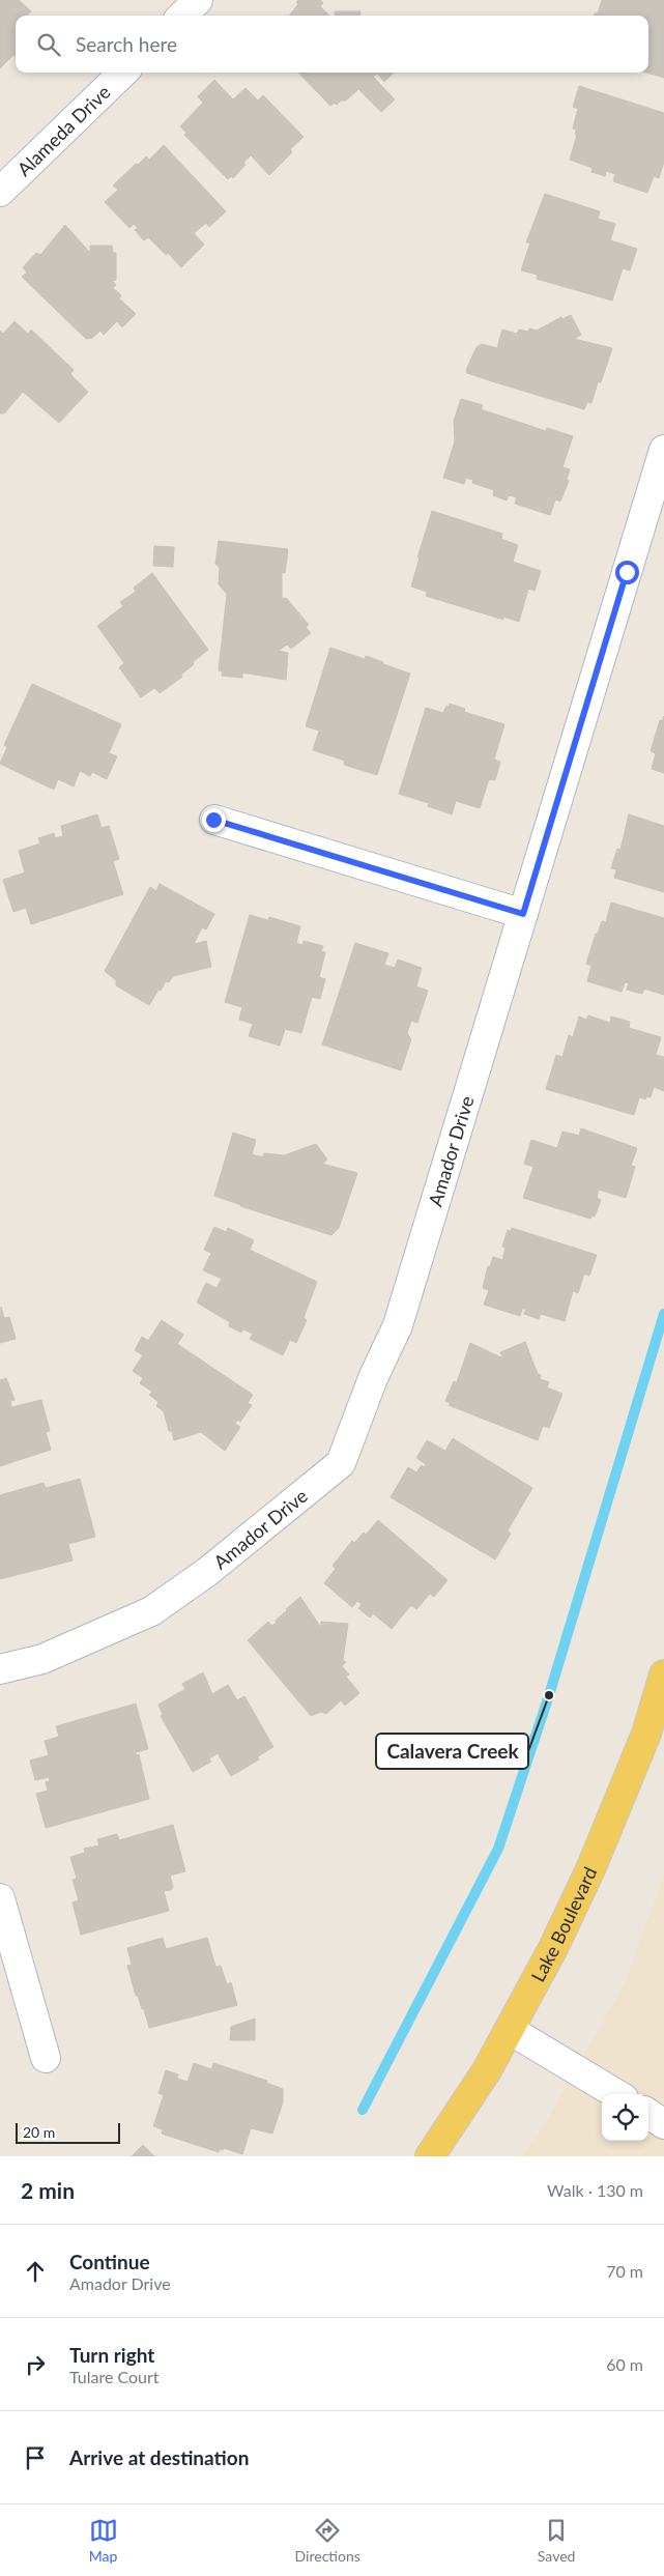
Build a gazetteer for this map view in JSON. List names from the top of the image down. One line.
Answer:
{"streets":{"main road":["Lake Boulevard"],"street":["Alameda Drive","Amador Drive"]},"places":["Calavera Creek"],"scale_bar":"20 m","page":{"search":"Search here","scale":"20 m","heading":["2 min","Walk · 130 m"],"list":[["Continue","Amador Drive","70 m"],["Turn right","Tulare Court","60 m"],"Arrive at destination"],"nav":["Map","Directions","Saved"]}}
